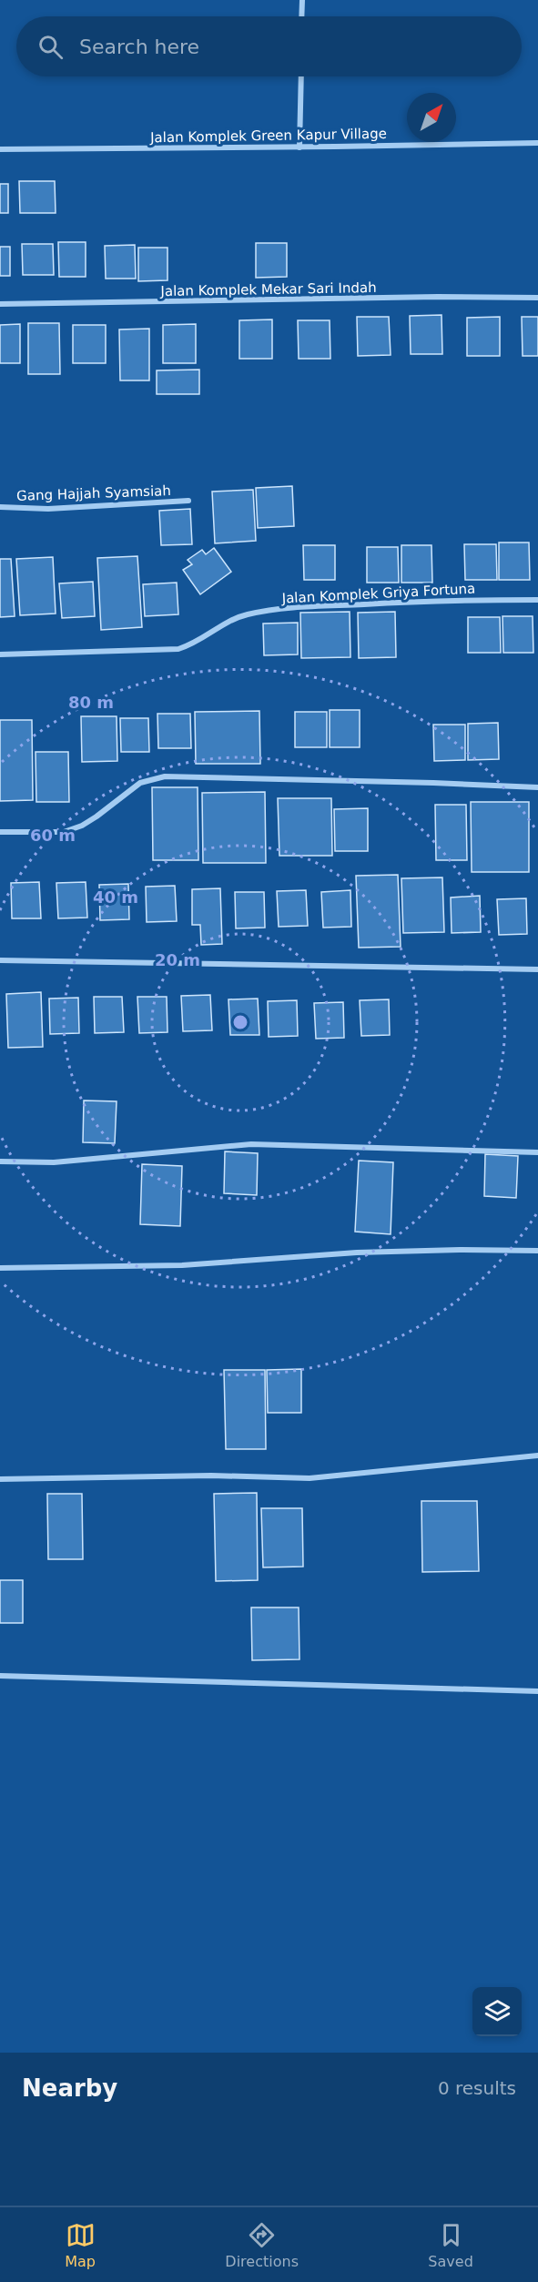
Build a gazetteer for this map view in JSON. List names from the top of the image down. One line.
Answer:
{"streets":{"street":["Jalan Komplek Green Kapur Village","Jalan Komplek Mekar Sari Indah","Gang Hajjah Syamsiah","Jalan Komplek Griya Fortuna"]},"north":"top right","page":{"search":"Search here","heading":["Nearby","0 results"],"nav":["Map","Directions","Saved"]},"rings":["80 m","60 m","40 m","20 m"]}
